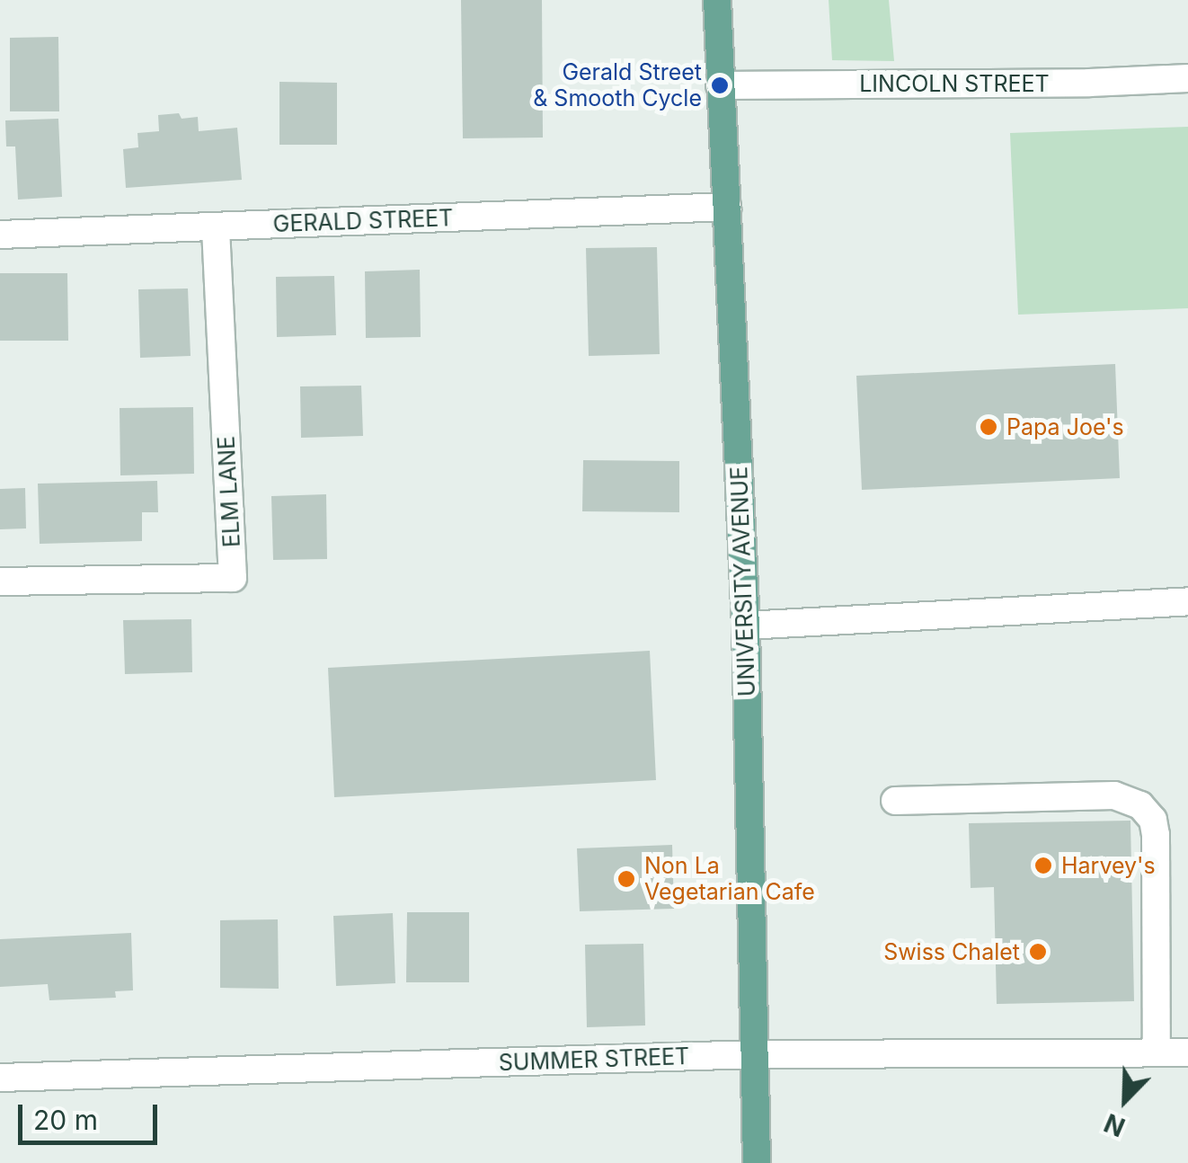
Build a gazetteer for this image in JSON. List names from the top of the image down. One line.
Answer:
{"streets":{"main road":["UNIVERSITY AVENUE"],"street":["LINCOLN STREET","GERALD STREET","ELM LANE","SUMMER STREET"]},"crossings":[["LINCOLN STREET","UNIVERSITY AVENUE"],["GERALD STREET","ELM LANE"],["GERALD STREET","UNIVERSITY AVENUE"],["UNIVERSITY AVENUE","SUMMER STREET"]],"places":["Gerald Street & Smooth Cycle","Papa Joe's","Harvey's","Non La Vegetarian Cafe","Swiss Chalet"],"scale_bar":"20 m","north":"bottom left"}
